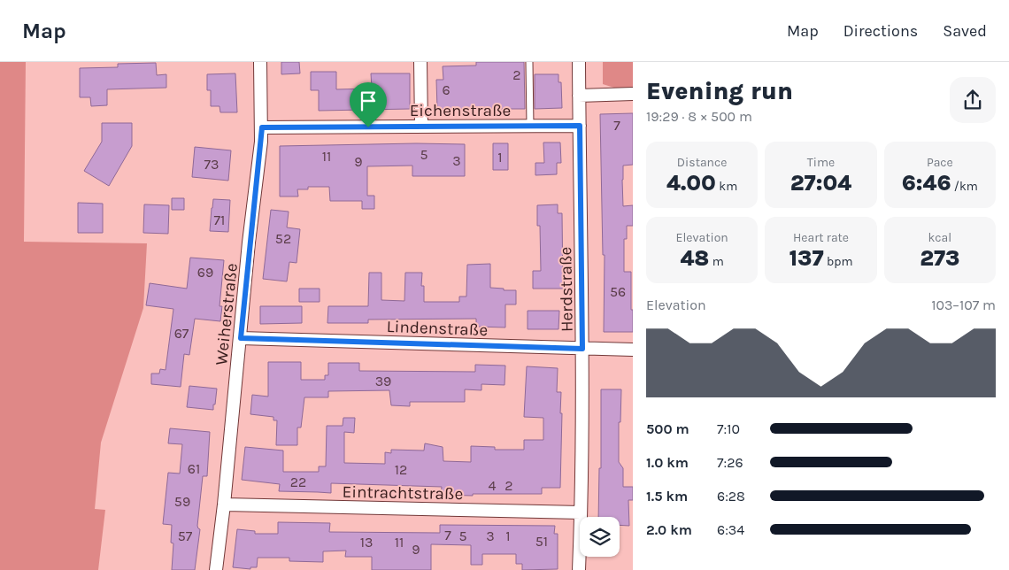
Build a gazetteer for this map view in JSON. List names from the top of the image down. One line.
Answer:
{"streets":{"street":["Eichenstraße","Herdstraße","Weiherstraße","Lindenstraße","Eintrachtstraße"]},"crossings":[["Eichenstraße","Herdstraße"],["Eichenstraße","Weiherstraße"],["Herdstraße","Lindenstraße"],["Herdstraße","Eintrachtstraße"],["Weiherstraße","Lindenstraße"],["Weiherstraße","Eintrachtstraße"]],"house_numbers":["2","6","7","5","11","1","3","9","73","71","52","69","56","67","39","61","12","22","4","2","59","7","57","5","3","1","51","13","11","9"],"page":{"header":"Map","nav":["Map","Directions","Saved"],"heading":["Evening run","19:29 · 8 × 500 m"],"stats":[["Distance","4.00 km"],["Time","27:04"],["Pace","6:46 /km"],["Elevation","48 m"],["Heart rate","137 bpm"],["kcal","273"]],"chart":["Elevation","103–107 m"],"list":[{"name":"500 m","note":"7:10"},{"name":"1.0 km","note":"7:26"},{"name":"1.5 km","note":"6:28"},{"name":"2.0 km","note":"6:34"}]}}
